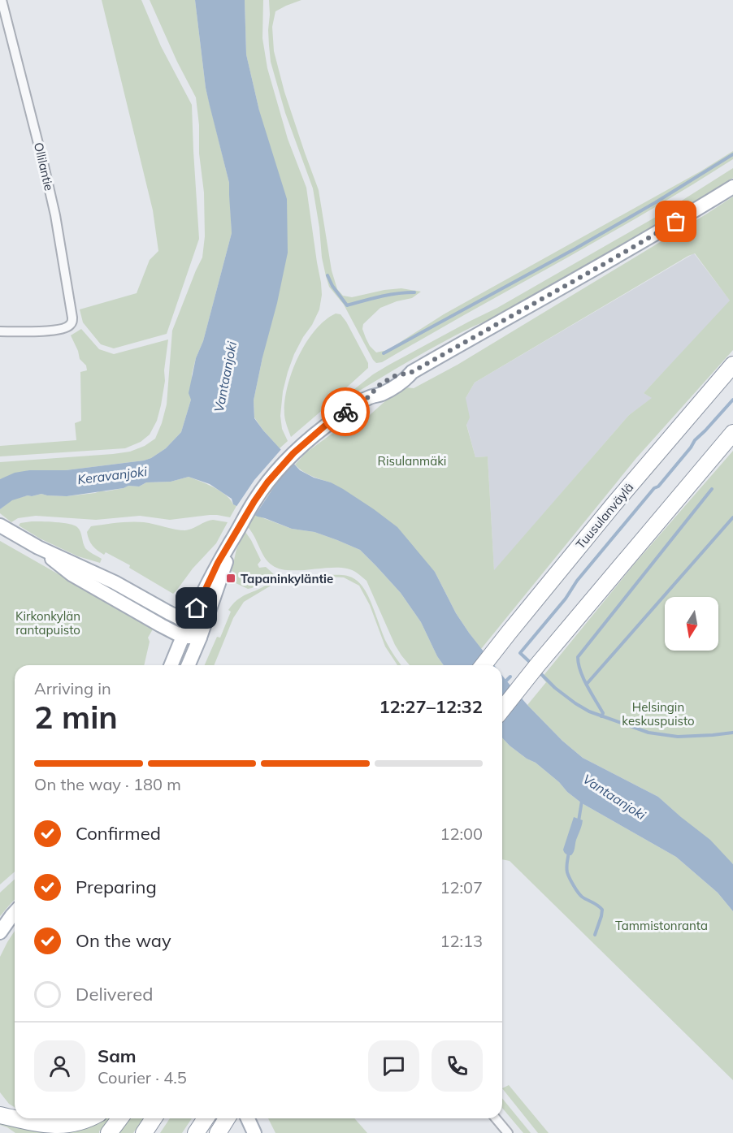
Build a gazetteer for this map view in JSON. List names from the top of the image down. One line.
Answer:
{"streets":{"highway":["Tuusulanväylä"],"street":["Ollilantie"]},"water":["Vantaanjoki","Keravanjoki"],"parks":["Risulanmäki","Kirkonkylän rantapuisto","Helsingin keskuspuisto","Tammistonranta"],"places":{"transit":["Tapaninkyläntie"]},"north":"bottom","page":{"heading":["2 min","Arriving in","12:27–12:32"],"panel":["Sam","Courier · 4.5"],"bar":"On the way · 180 m","list":[["Confirmed","12:00"],["Preparing","12:07"],["On the way","12:13"],"Delivered"]}}
